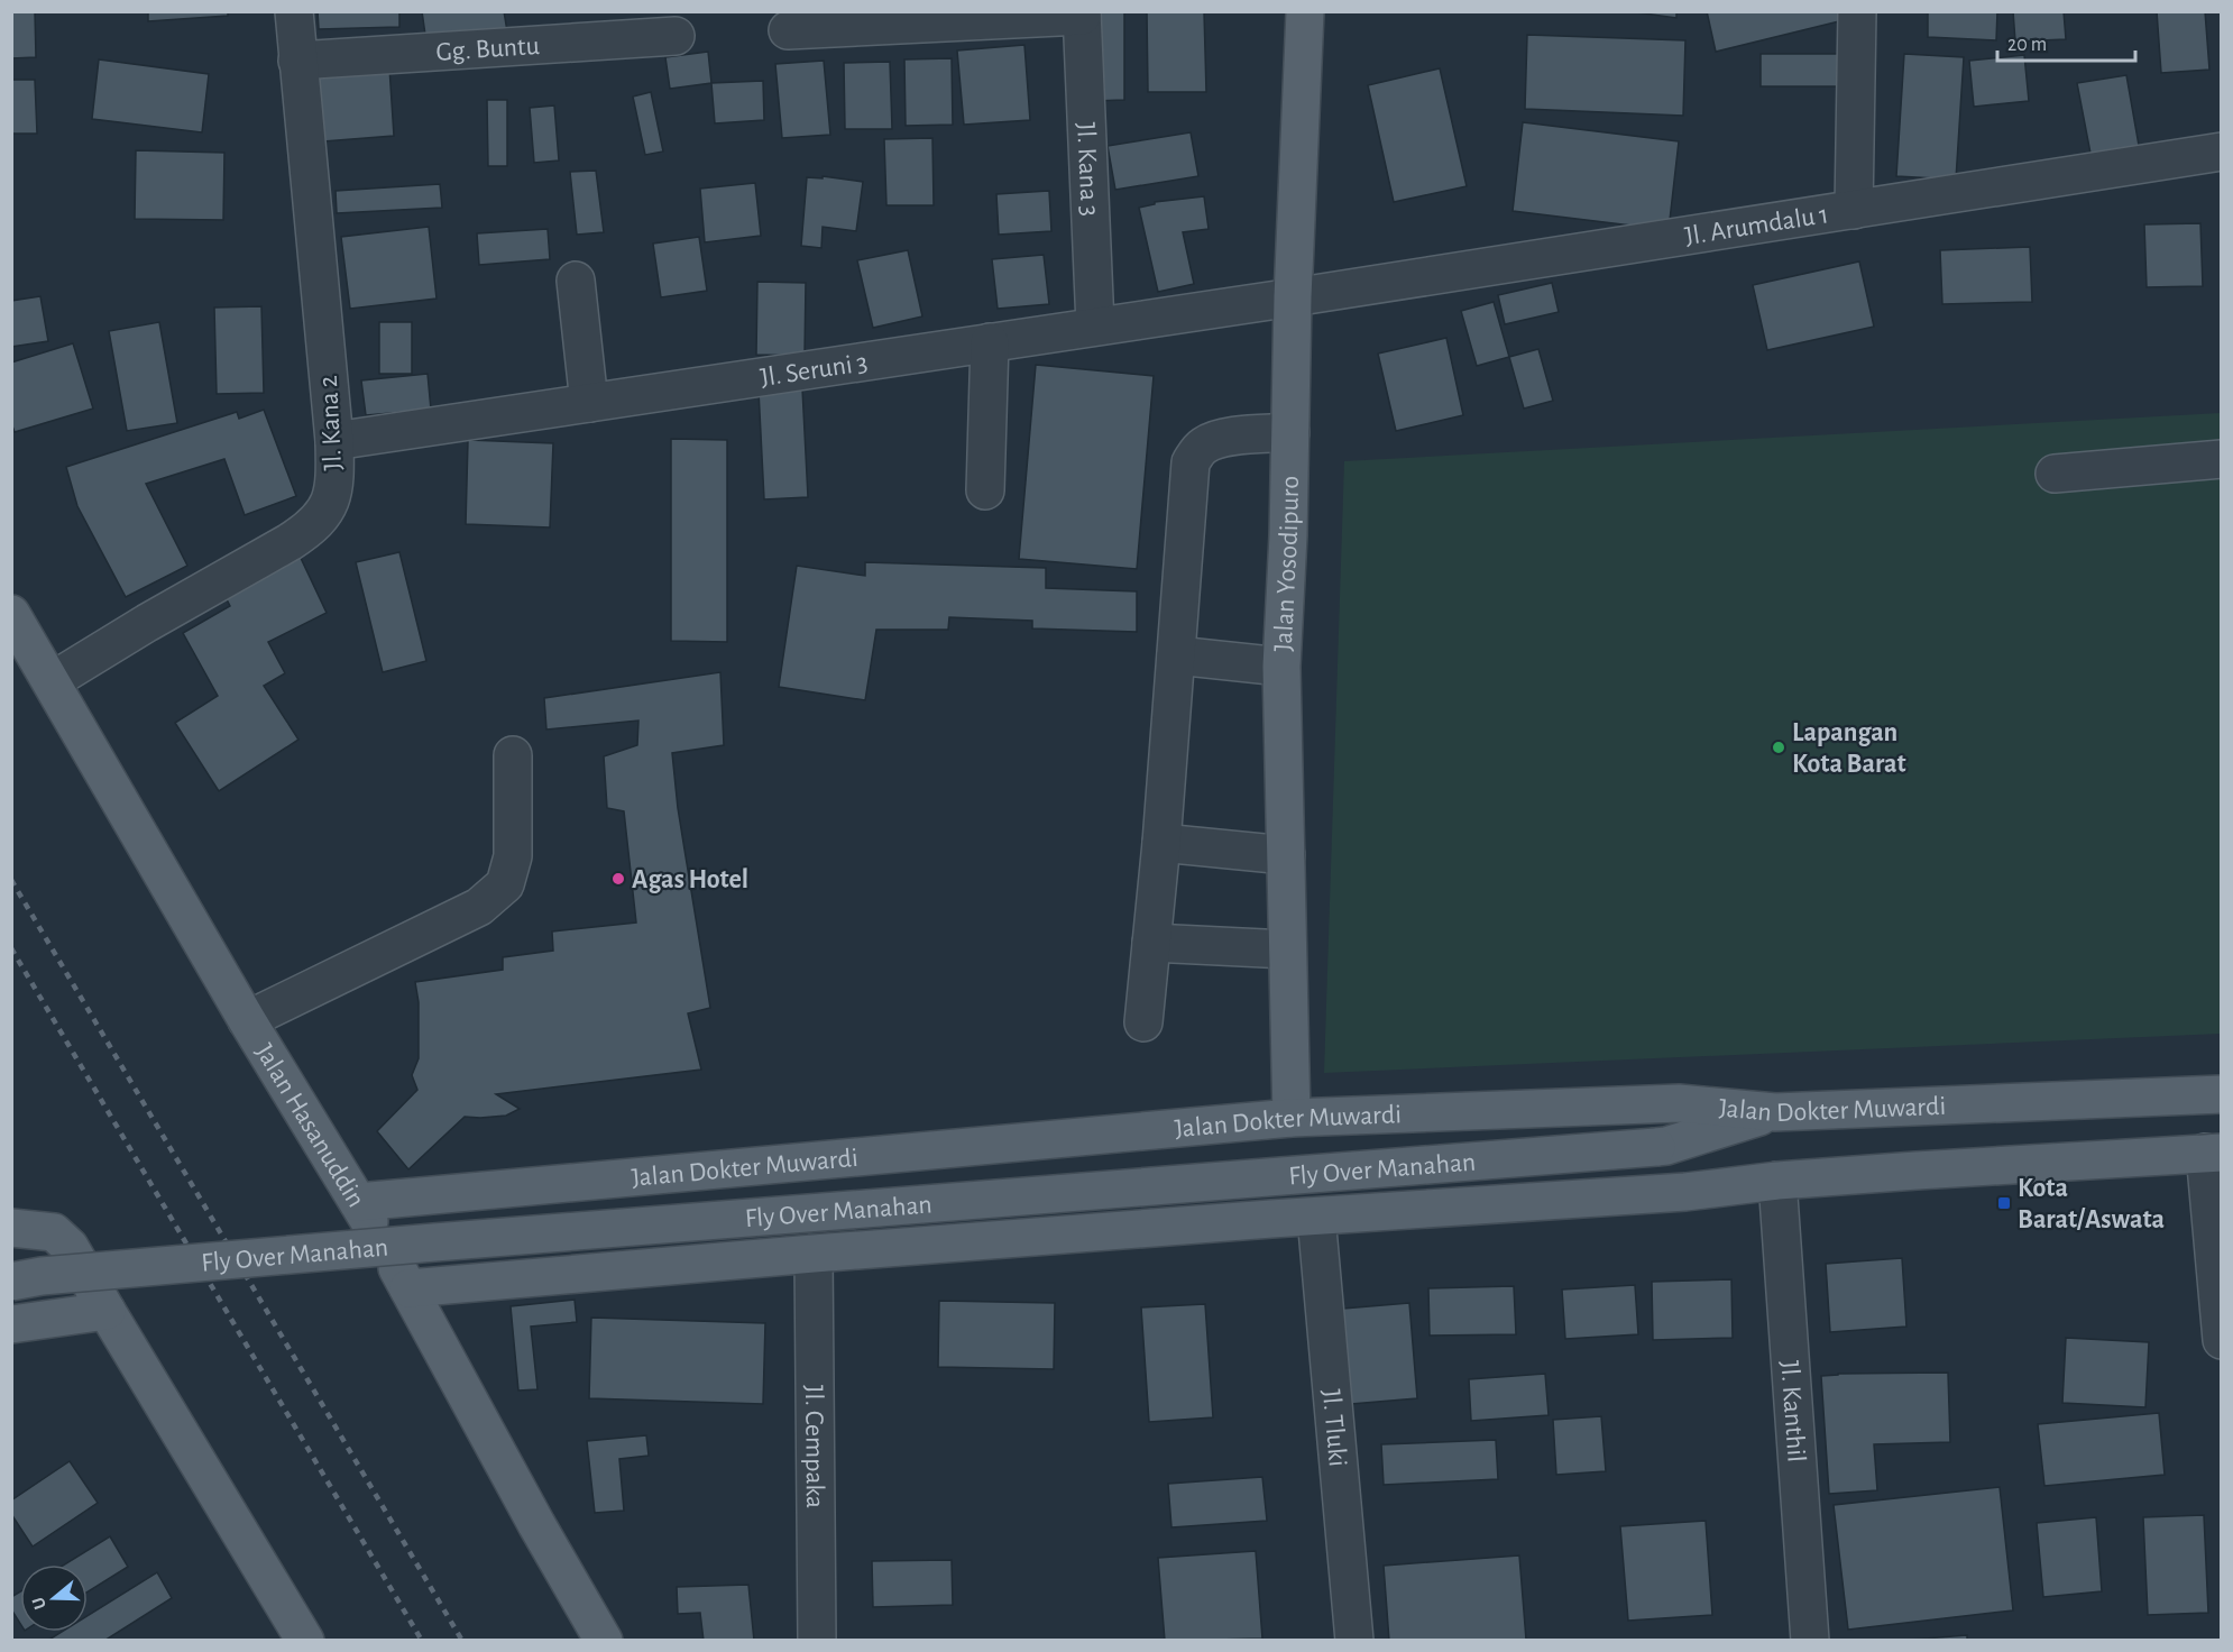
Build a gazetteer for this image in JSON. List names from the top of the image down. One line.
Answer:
{"streets":{"main road":["Jalan Yosodipuro","Jalan Dokter Muwardi","Jalan Hasanuddin","Fly Over Manahan"],"street":["Gg. Buntu","Jl. Kana 3","Jl. Arumdalu 1","Jl. Seruni 3","Jl. Kana 2","Jl. Kanthil","Jl. Tluki","Jl. Cempaka"]},"crossings":[["Gg. Buntu","Jl. Kana 2"],["Jl. Kana 3","Jl. Seruni 3"],["Jl. Arumdalu 1","Jl. Seruni 3"],["Jl. Arumdalu 1","Jalan Yosodipuro"],["Jl. Seruni 3","Jl. Kana 2"],["Jl. Seruni 3","Jalan Yosodipuro"],["Jl. Kana 2","Jalan Hasanuddin"],["Jalan Yosodipuro","Jalan Dokter Muwardi"],["Jalan Dokter Muwardi","Jalan Hasanuddin"]],"places":{"other":["Lapangan Kota Barat","Agas Hotel"],"transit":["Kota Barat/Aswata"]},"scale_bar":"20 m","north":"left"}
